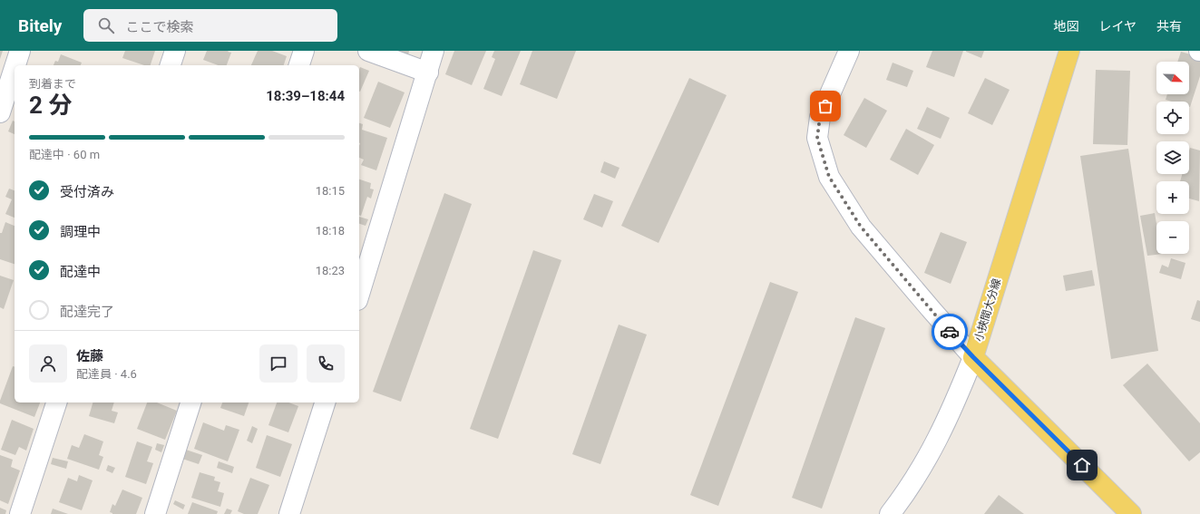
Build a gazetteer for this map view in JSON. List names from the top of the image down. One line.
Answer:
{"streets":{"main road":["小挾間大分線"]},"north":"right","page":{"header":"Bitely","search":"ここで検索","nav":["地図","レイヤ","共有"],"map_buttons":["+","−"],"heading":["2 分","到着まで","18:39–18:44"],"panel":["佐藤","配達員 · 4.6"],"bar":"配達中 · 60 m","list":[["受付済み","18:15"],["調理中","18:18"],["配達中","18:23"],"配達完了"]}}
